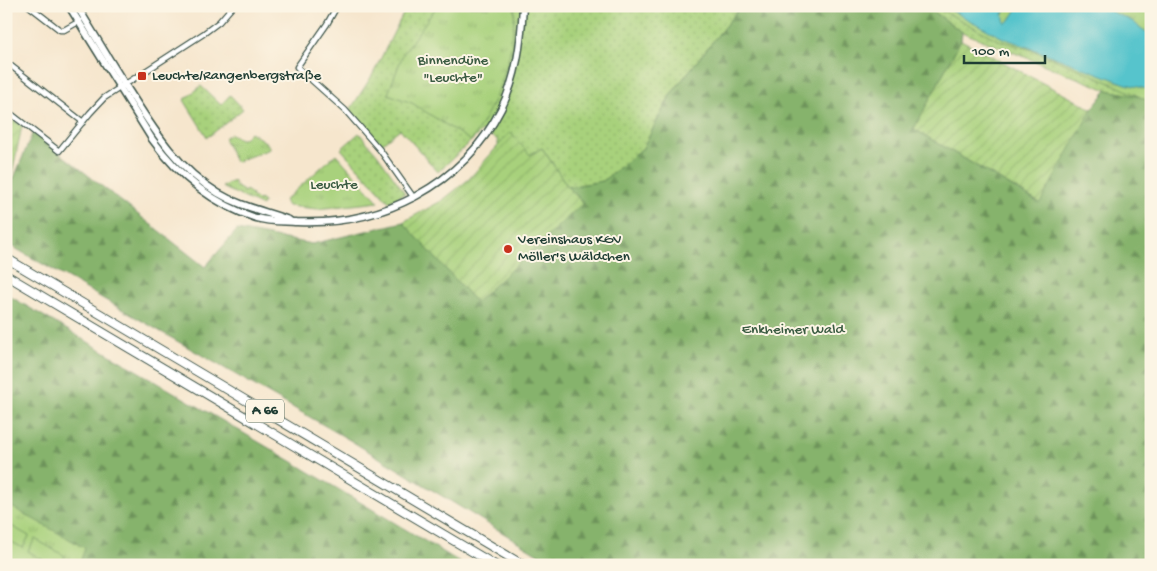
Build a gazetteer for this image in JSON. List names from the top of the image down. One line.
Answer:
{"streets":{"highway":["A 66"]},"parks":["Binnendüne \"Leuchte\"","Leuchte","Enkheimer Wald"],"places":{"transit":["Leuchte/Rangenbergstraße"],"other":["Vereinshaus KGV Möller's Wäldchen"]},"scale_bar":"100 m"}
